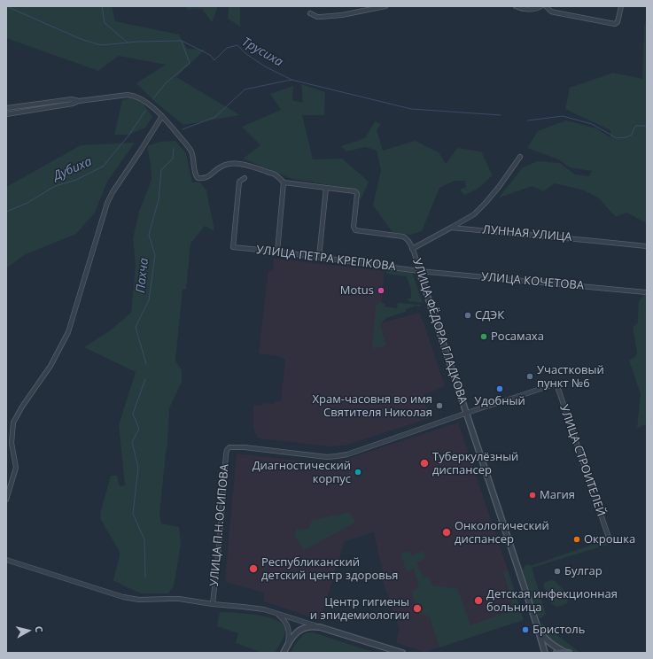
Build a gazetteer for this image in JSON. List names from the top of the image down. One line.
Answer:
{"streets":{"street":["ЛУННАЯ УЛИЦА","УЛИЦА ПЕТРА КРЕПКОВА","УЛИЦА КОЧЕТОВА","УЛИЦА ФЁДОРА ГЛАДКОВА","УЛИЦА СТРОИТЕЛЕЙ","УЛИЦА П.Н.ОСИПОВА"]},"crossings":[["УЛИЦА ПЕТРА КРЕПКОВА","УЛИЦА КОЧЕТОВА"],["УЛИЦА ПЕТРА КРЕПКОВА","УЛИЦА ФЁДОРА ГЛАДКОВА"],["УЛИЦА КОЧЕТОВА","УЛИЦА ФЁДОРА ГЛАДКОВА"],["УЛИЦА ФЁДОРА ГЛАДКОВА","УЛИЦА СТРОИТЕЛЕЙ"],["УЛИЦА ФЁДОРА ГЛАДКОВА","УЛИЦА П.Н.ОСИПОВА"]],"water":["Трусиха","Дубиха","Пахча"],"places":["Motus","СДЭК","Росамаха","Участковый пункт №6","Удобный","Храм-часовня во имя Святителя Николая","Туберкулёзный диспансер","Диагностический корпус","Магия","Онкологический диспансер","Окрошка","Республиканский детский центр здоровья","Булгар","Детская инфекционная больница","Центр гигиены и эпидемиологии","Бристоль"],"north":"right"}
